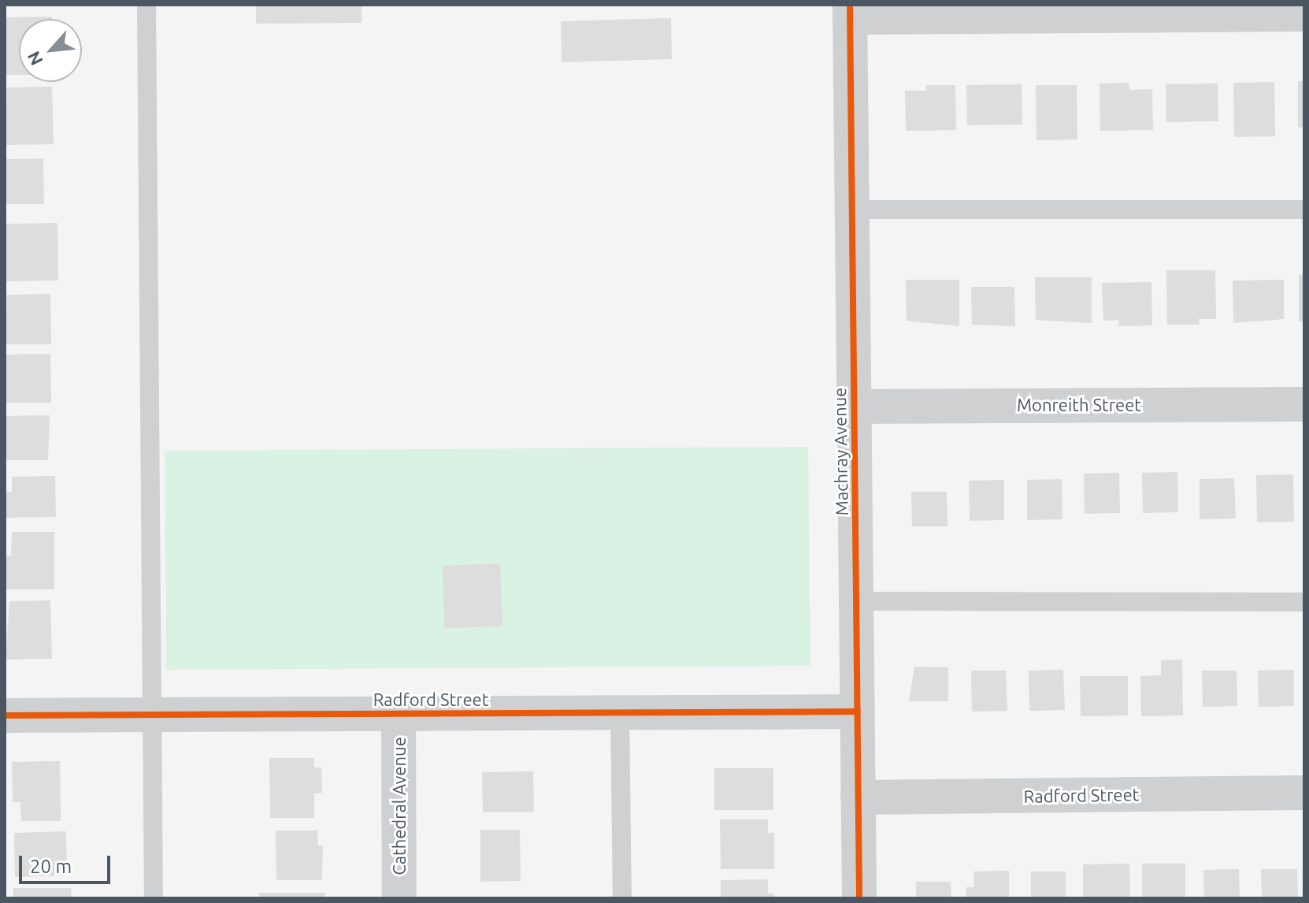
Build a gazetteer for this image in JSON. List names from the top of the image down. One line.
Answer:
{"streets":{"street":["Monreith Street","Machray Avenue","Radford Street","Cathedral Avenue"]},"crossings":[["Monreith Street","Machray Avenue"],["Machray Avenue","Radford Street"],["Radford Street","Cathedral Avenue"]],"scale_bar":"20 m","north":"bottom left"}
